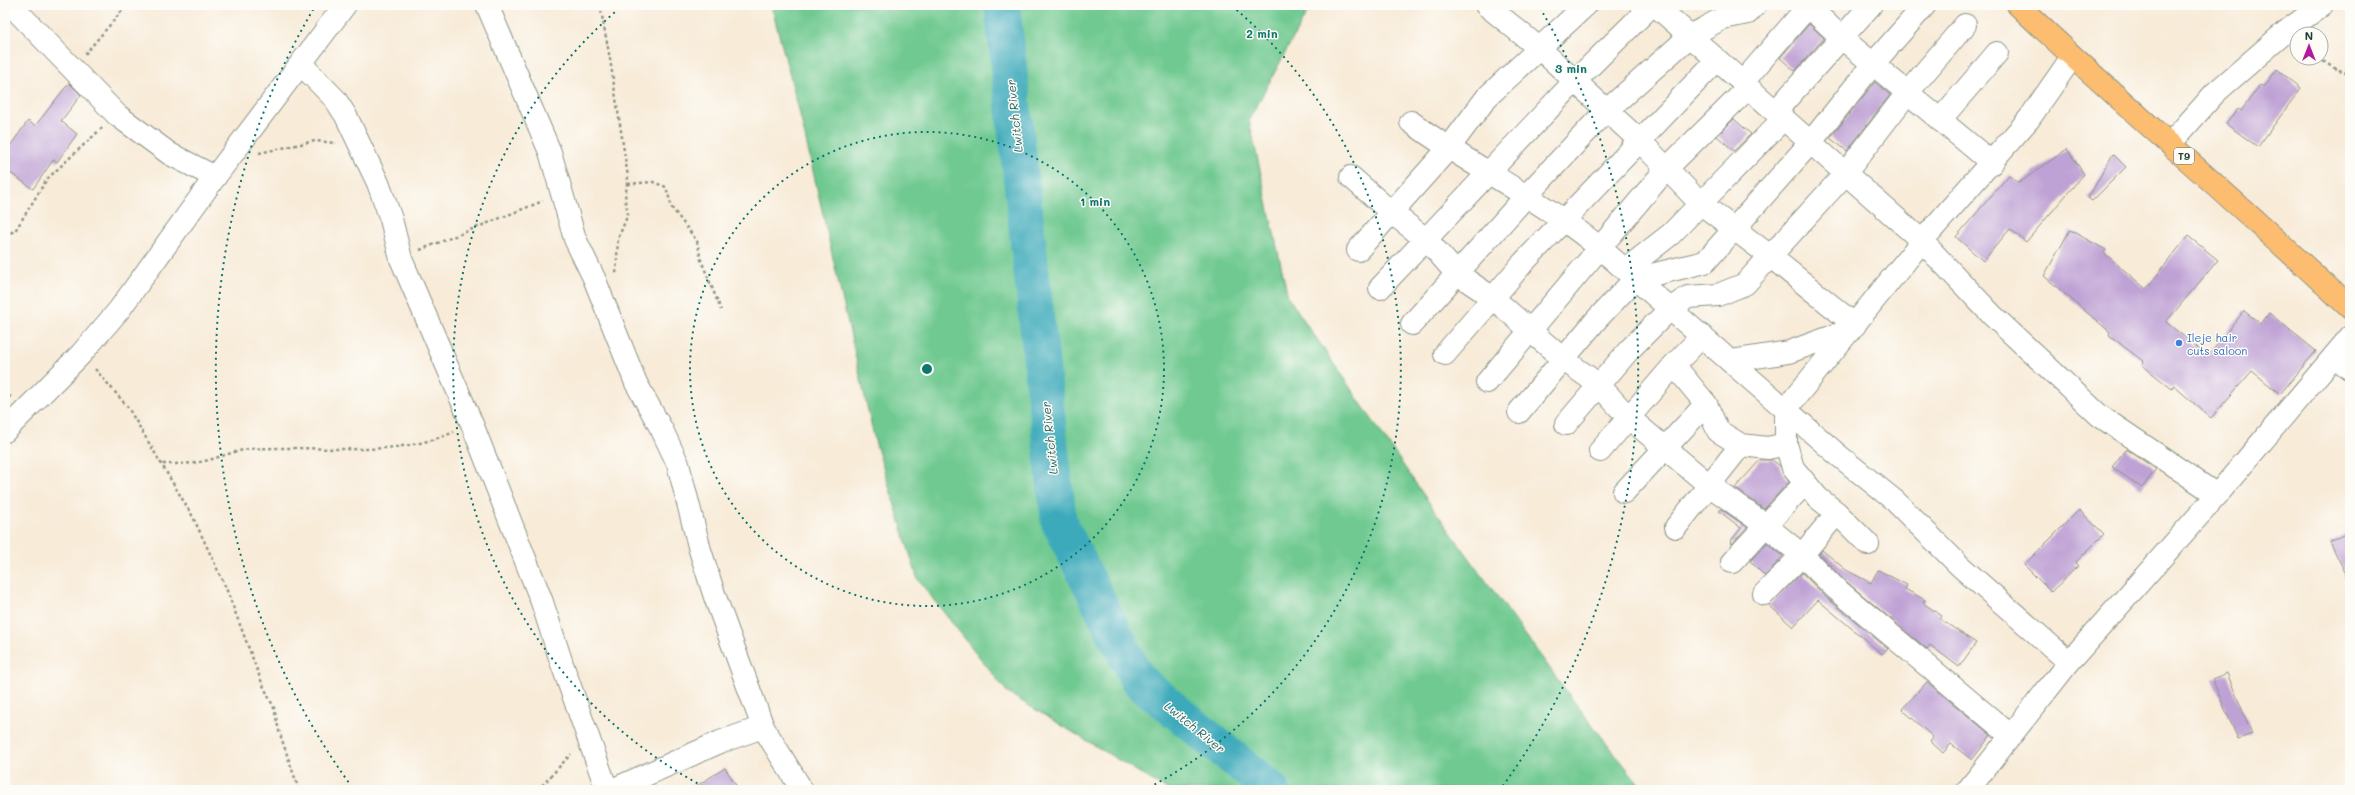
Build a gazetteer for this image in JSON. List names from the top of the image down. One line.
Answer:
{"streets":{"highway":["T9"]},"water":["Lwitch River"],"places":["Ileje hair cuts saloon"],"north":"top","rings":["2 min","3 min","1 min"]}
